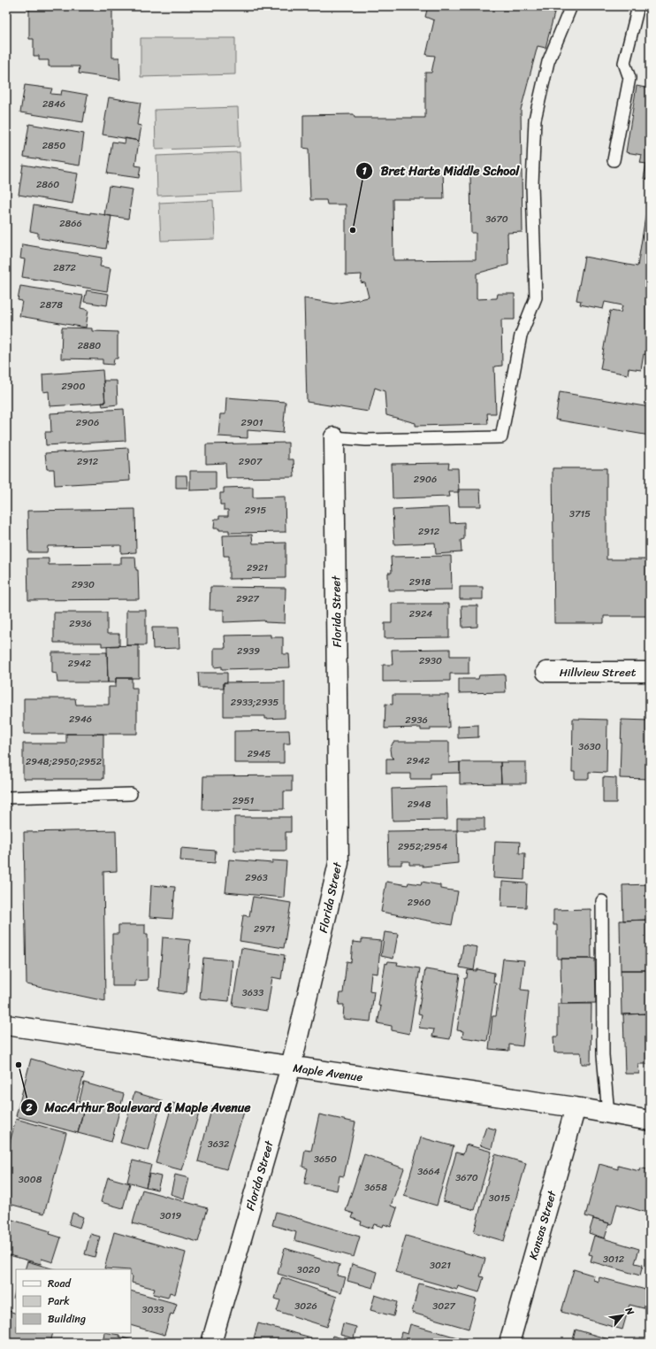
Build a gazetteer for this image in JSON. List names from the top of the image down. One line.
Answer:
{"streets":{"street":["Florida Street","Hillview Street","Maple Avenue","Kansas Street"]},"crossings":[["Florida Street","Maple Avenue"],["Maple Avenue","Kansas Street"]],"places":["Bret Harte Middle School","MacArthur Boulevard & Maple Avenue"],"house_numbers":["2846","2850","2860","3670","2866","2872","2878","2880","2900","2906","2901","2912","2907","2906","2915","3715","2912","2921","2918","2930","2927","2924","2936","2939","2930","2942","2933;2935","2946","2936","3630","2945","2942","2948;2950;2952","2951","2948","2952;2954","2963","2960","2971","3633","3632","3650","3664","3670","3008","3658","3015","3019","3012","3021","3020","3026","3027","3033"],"legend":["Road","Park","Building"],"north":"top right"}
